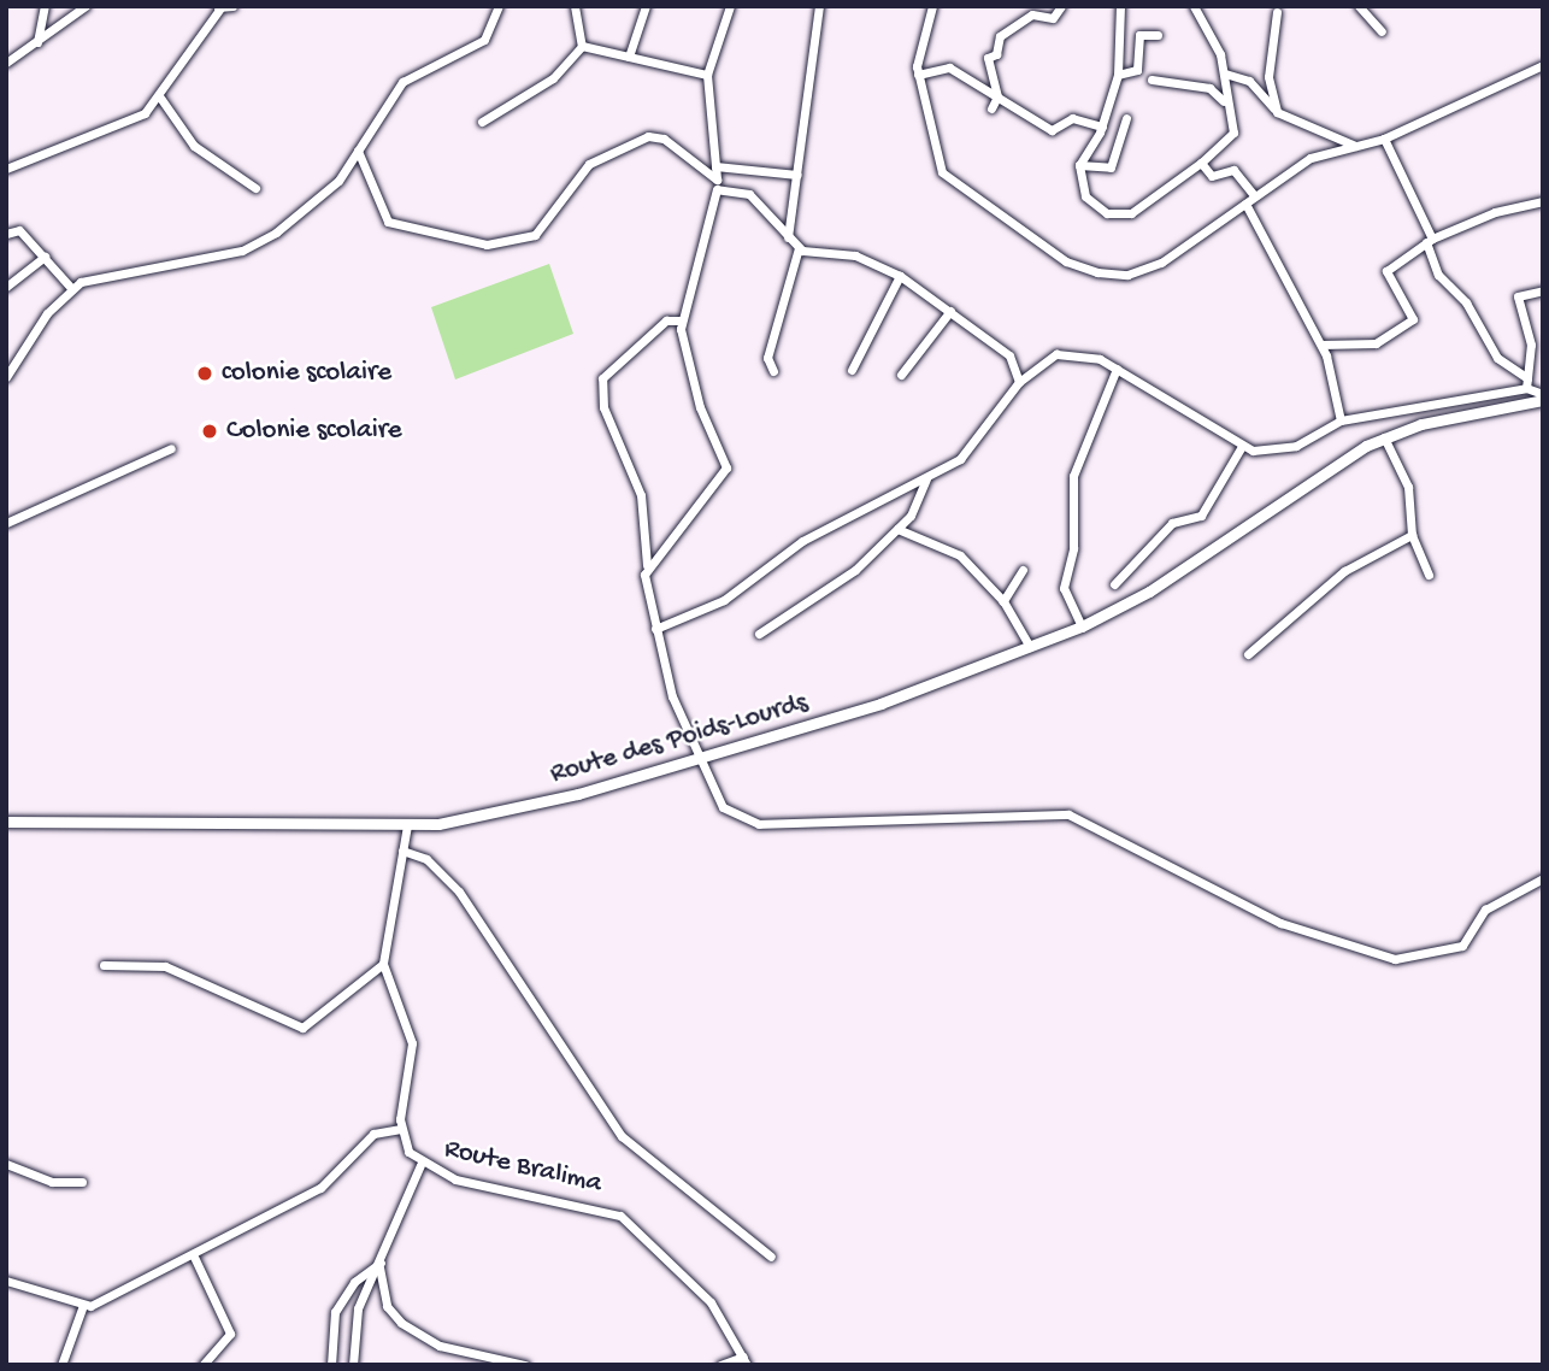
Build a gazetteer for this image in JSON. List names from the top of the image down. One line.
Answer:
{"streets":{"street":["Route des Poids-Lourds","Route Bralima"]},"places":["colonie scolaire","Colonie scolaire"]}
